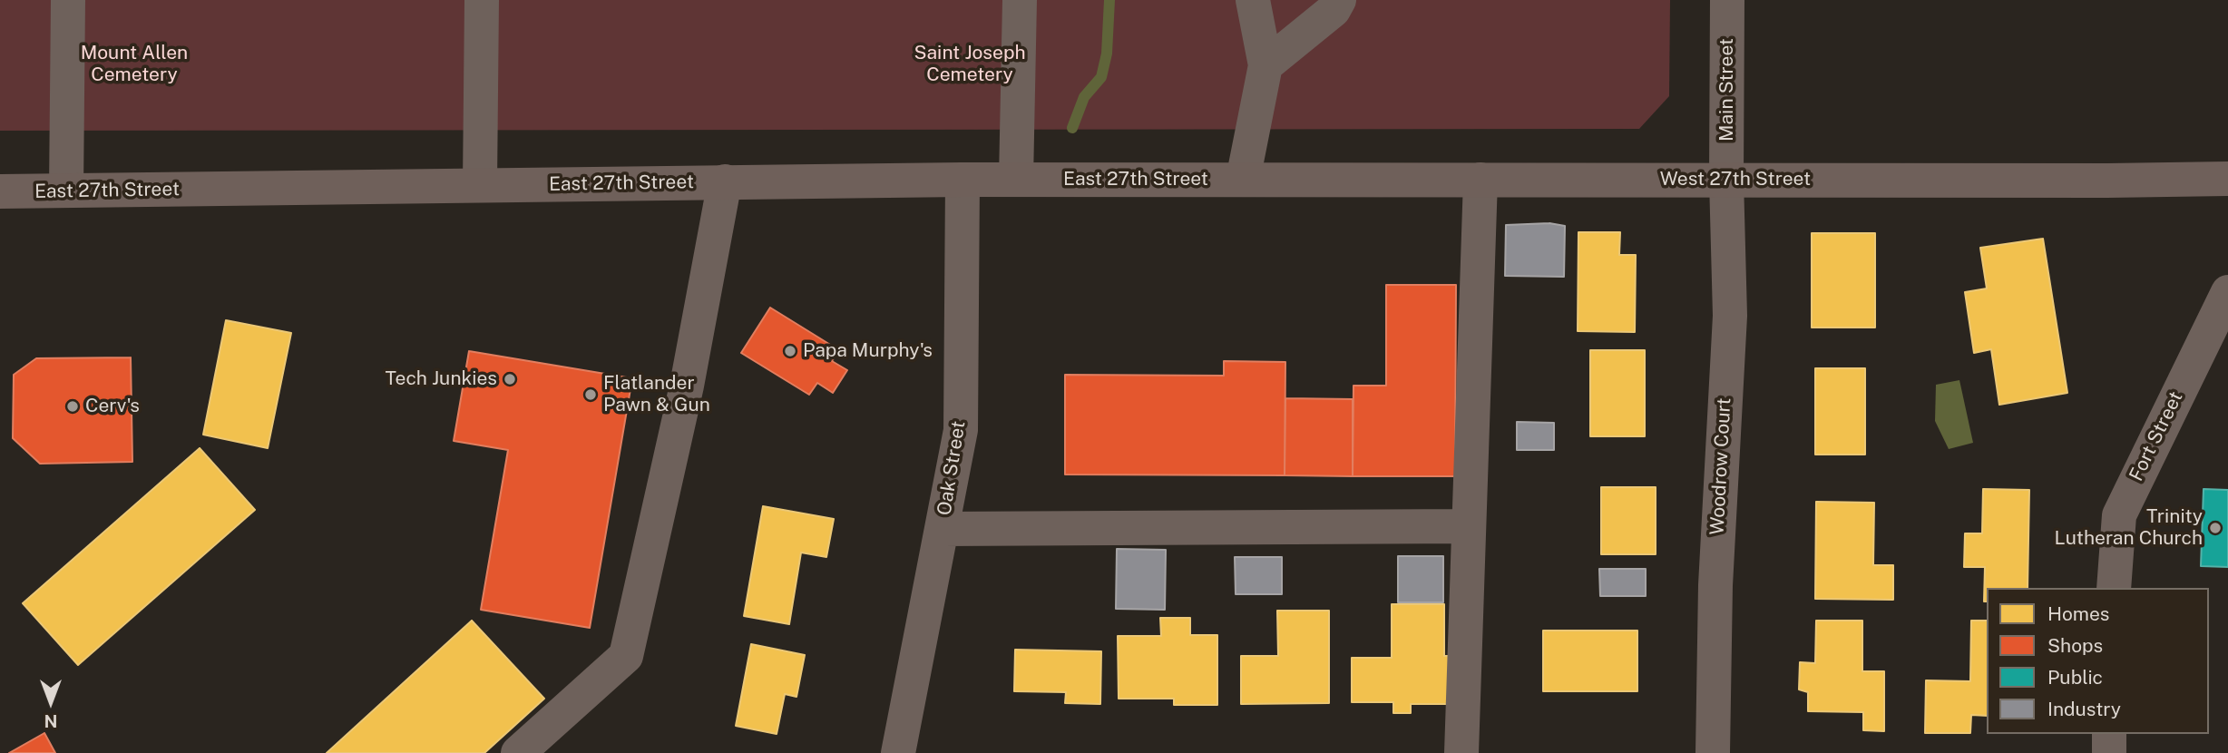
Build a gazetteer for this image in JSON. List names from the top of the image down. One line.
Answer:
{"streets":{"main road":["East 27th Street","West 27th Street"],"street":["Main Street","Fort Street","Woodrow Court","Oak Street"]},"crossings":[["Main Street","West 27th Street"],["Main Street","Woodrow Court"],["East 27th Street","West 27th Street"],["East 27th Street","Oak Street"],["West 27th Street","Woodrow Court"]],"parks":["Mount Allen Cemetery","Saint Joseph Cemetery"],"places":["Papa Murphy's","Tech Junkies","Flatlander Pawn & Gun","Cerv's","Trinity Lutheran Church"],"legend":["Homes","Shops","Public","Industry"],"north":"bottom"}
